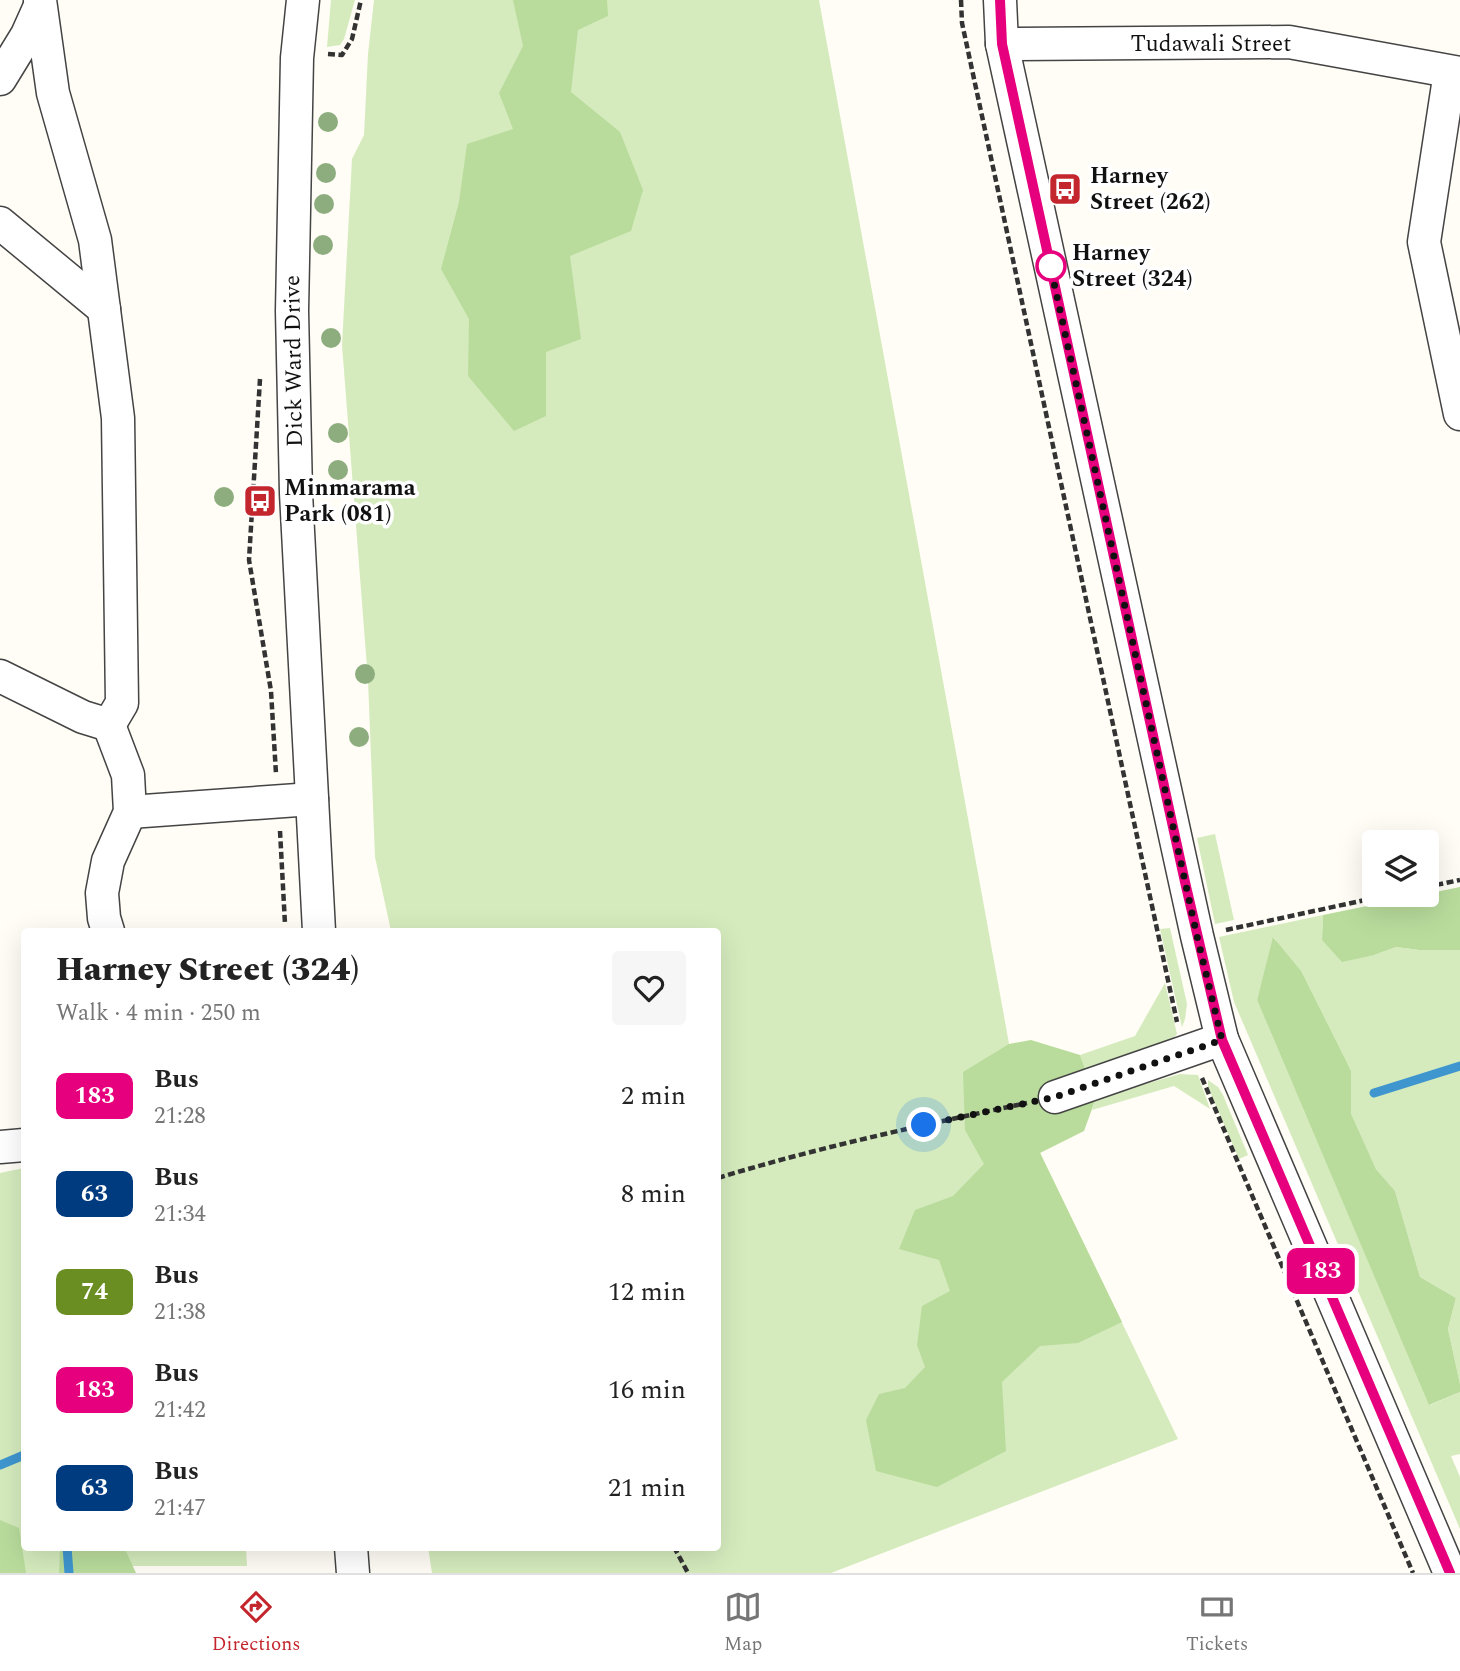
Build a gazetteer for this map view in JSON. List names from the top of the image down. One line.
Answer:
{"streets":{"street":["Tudawali Street","Dick Ward Drive"]},"places":{"bus stop":["Harney Street (262)","Minmarama Park (081)"],"other":["Harney Street (324)"]},"lines":["bus line 183"],"page":{"on_map":"183","heading":["Harney Street (324)","Walk · 4 min · 250 m"],"list":[{"mark":"183","name":"Bus","note":"21:28","value":"2 min"},{"mark":"63","name":"Bus","note":"21:34","value":"8 min"},{"mark":"74","name":"Bus","note":"21:38","value":"12 min"},{"mark":"183","name":"Bus","note":"21:42","value":"16 min"},{"mark":"63","name":"Bus","note":"21:47","value":"21 min"}],"tabs":["Directions","Map","Tickets"]}}
